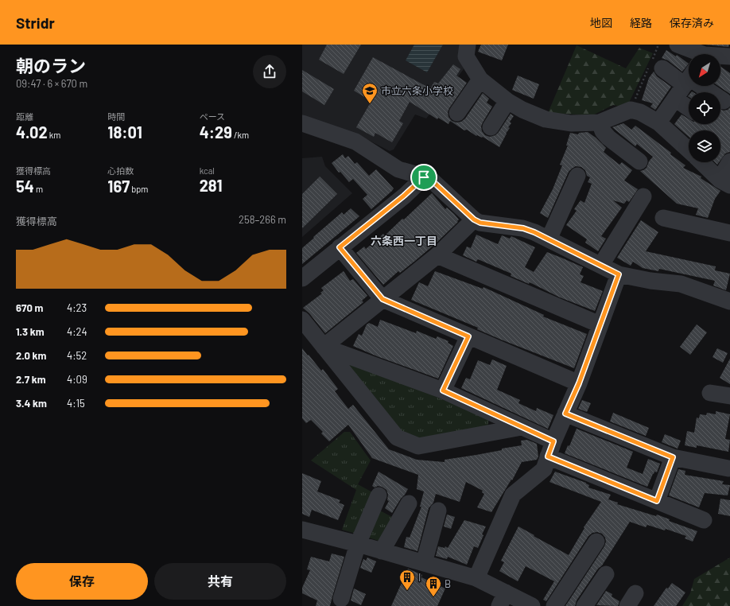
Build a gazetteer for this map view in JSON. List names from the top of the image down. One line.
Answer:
{"districts":["六条西一丁目"],"places":{"school or university":["市立六条小学校"],"building":["I","B"]},"north":"bottom left","page":{"header":"Stridr","nav":["地図","経路","保存済み"],"heading":["朝のラン","09:47 · 6 × 670 m"],"stats":[["距離","4.02 km"],["時間","18:01"],["ペース","4:29 /km"],["獲得標高","54 m"],["心拍数","167 bpm"],["kcal","281"]],"chart":["獲得標高","258–266 m"],"list":[{"name":"670 m","note":"4:23"},{"name":"1.3 km","note":"4:24"},{"name":"2.0 km","note":"4:52"},{"name":"2.7 km","note":"4:09"},{"name":"3.4 km","note":"4:15"}],"buttons":["保存","共有"]}}
